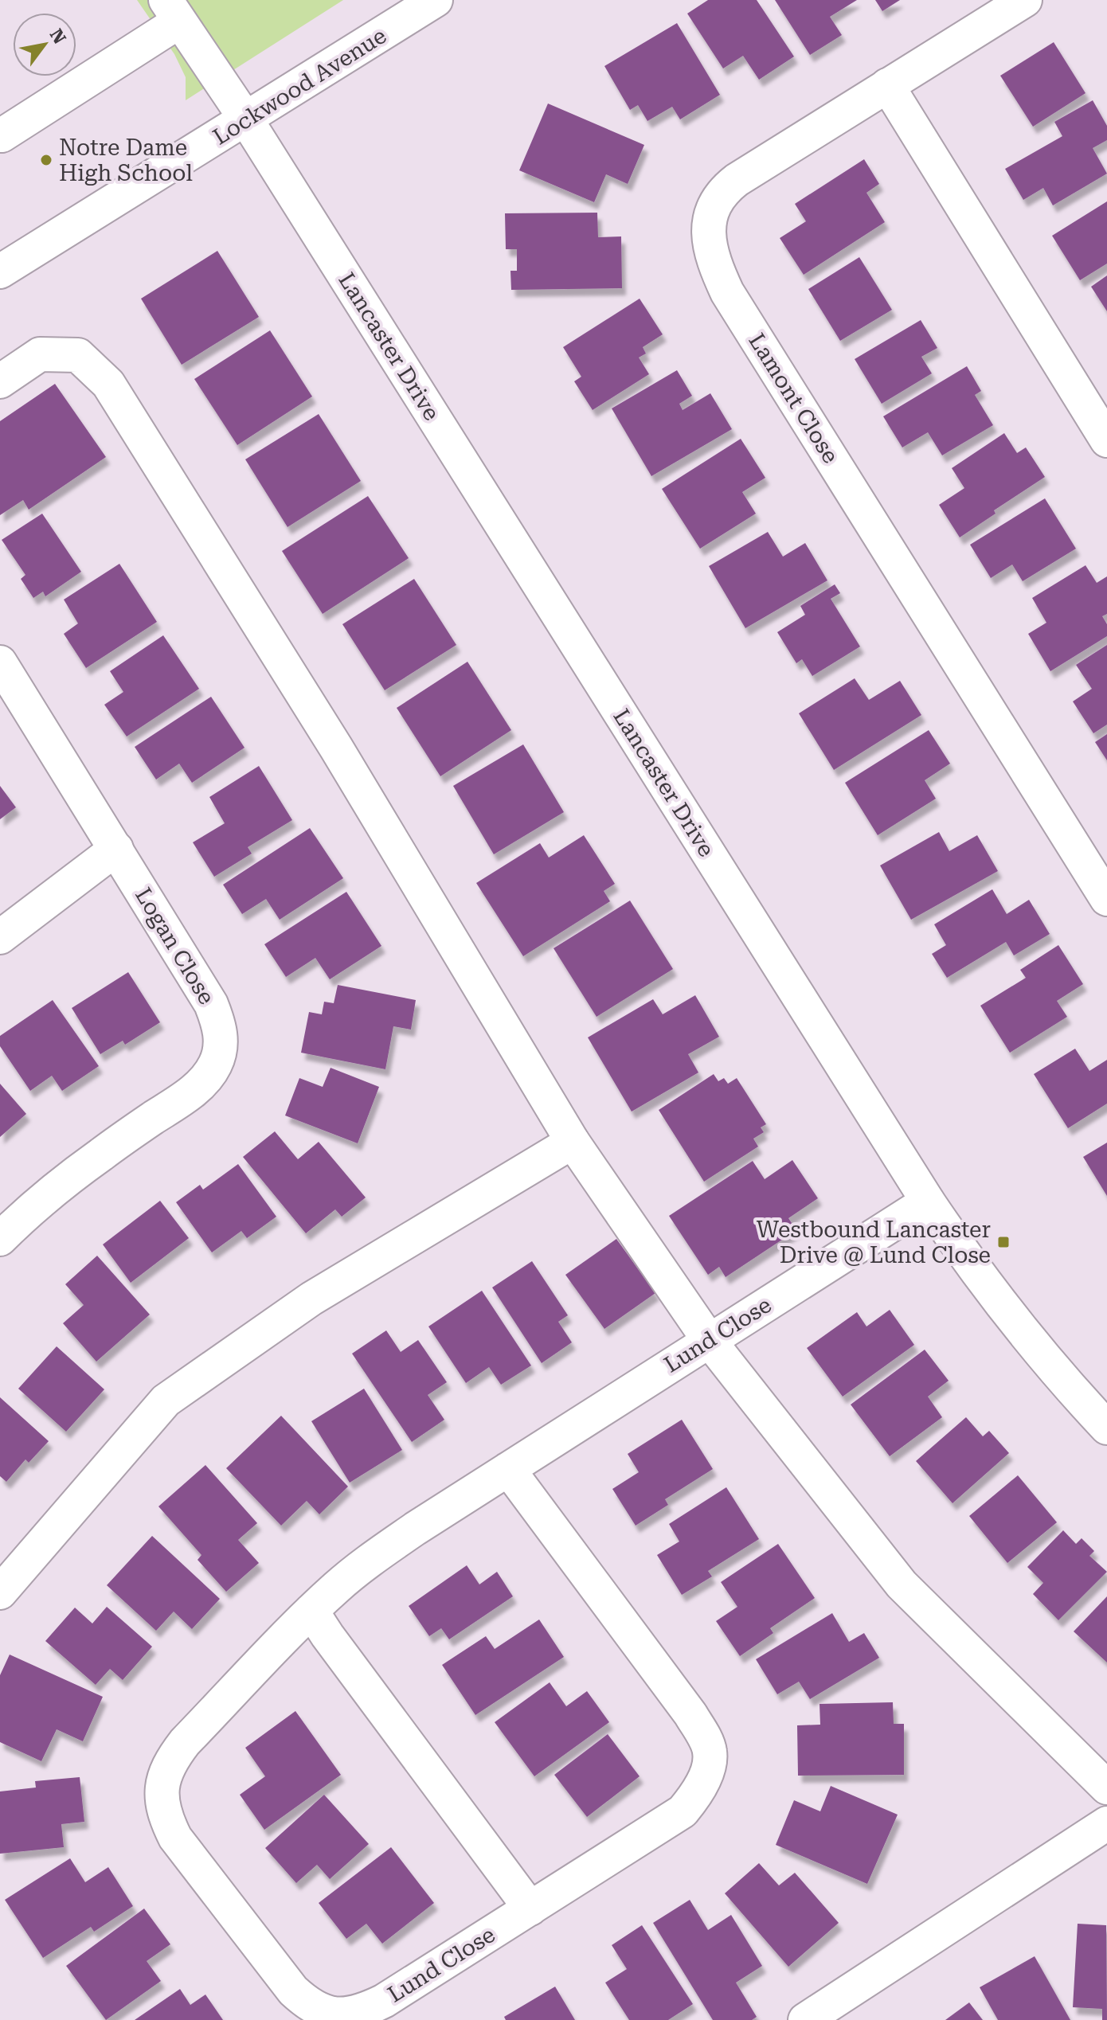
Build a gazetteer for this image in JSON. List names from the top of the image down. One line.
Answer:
{"streets":{"street":["Lockwood Avenue","Lancaster Drive","Lamont Close","Logan Close","Lund Close"]},"crossings":[["Lockwood Avenue","Lancaster Drive"],["Lancaster Drive","Lund Close"]],"places":{"other":["Notre Dame High School"],"transit":["Westbound Lancaster Drive @ Lund Close"]},"north":"top right"}
